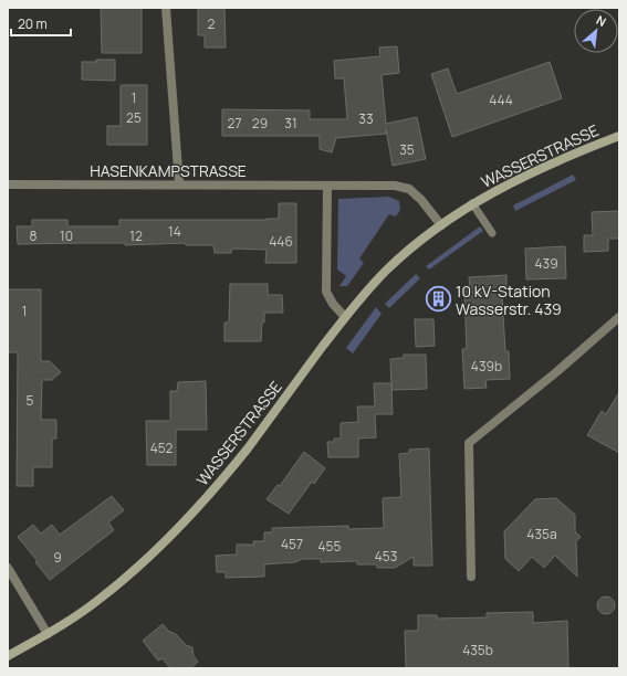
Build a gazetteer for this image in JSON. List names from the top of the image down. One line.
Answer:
{"streets":{"main road":["WASSERSTRASSE"],"street":["HASENKAMPSTRASSE"]},"crossings":[["WASSERSTRASSE","HASENKAMPSTRASSE"]],"places":{"building":["10 kV-Station Wasserstr. 439"]},"house_numbers":["2","1","444","25","33","27","29","31","35","14","8","10","12","446","439","1","439b","5","452","435a","457","455","453","9","435b"],"scale_bar":"20 m","north":"top right"}
